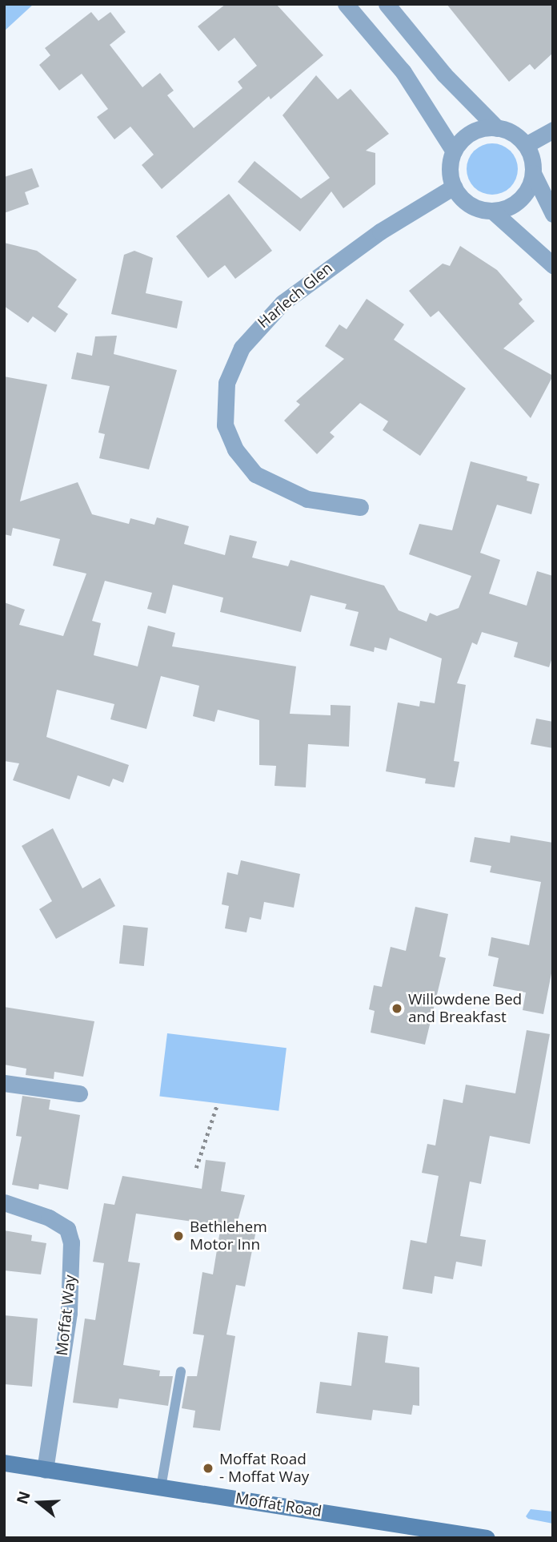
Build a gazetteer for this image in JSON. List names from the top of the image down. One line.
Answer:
{"streets":{"main road":["Moffat Road"],"street":["Harlech Glen","Moffat Way"]},"crossings":[["Moffat Way","Moffat Road"]],"places":["Willowdene Bed and Breakfast","Bethlehem Motor Inn","Moffat Road - Moffat Way"],"north":"left"}
